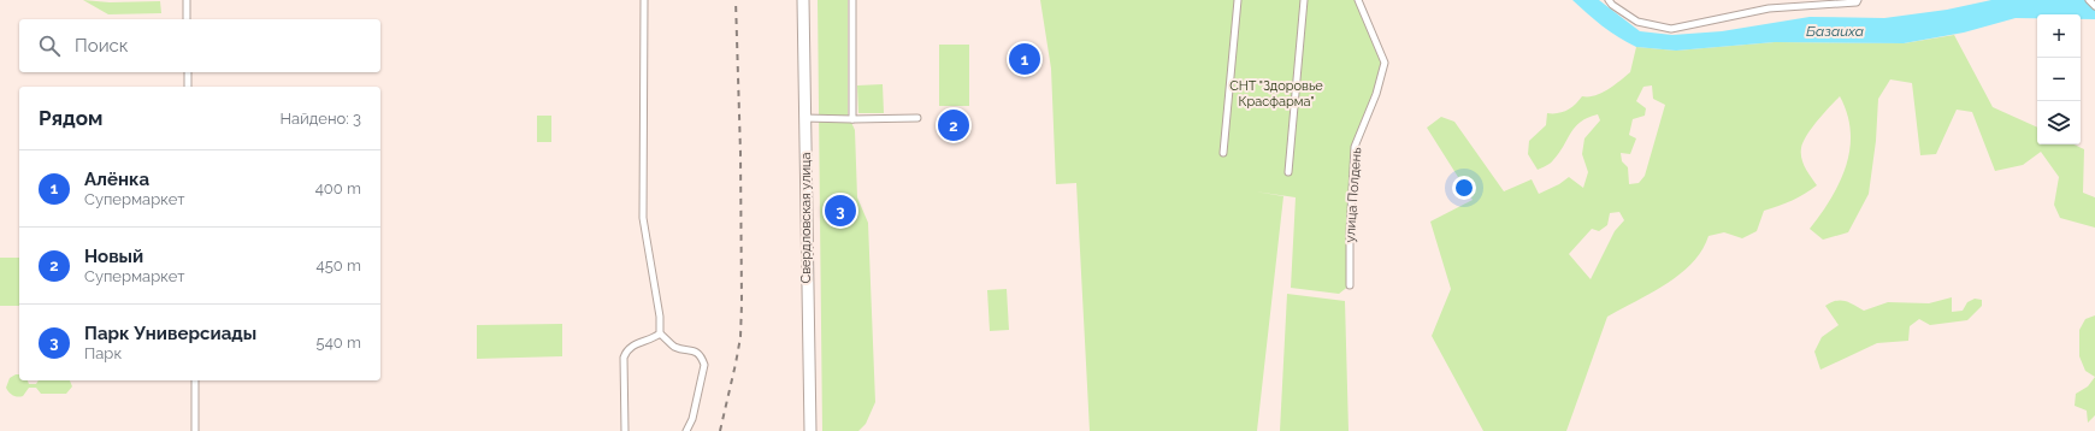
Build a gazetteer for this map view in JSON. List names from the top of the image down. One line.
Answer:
{"streets":{"highway":["Свердловская улица"],"street":["улица Полдень"]},"water":["Базаиха"],"parks":["СНТ \"Здоровье Красфарма\""],"page":{"map_buttons":["+","−"],"search":"Поиск","pins":["1","2","3"],"heading":["Рядом","Найдено: 3"],"list":[{"mark":"1","name":"Алёнка","note":"Супермаркет","value":"400 m"},{"mark":"2","name":"Новый","note":"Супермаркет","value":"450 m"},{"mark":"3","name":"Парк Универсиады","note":"Парк","value":"540 m"}]}}
